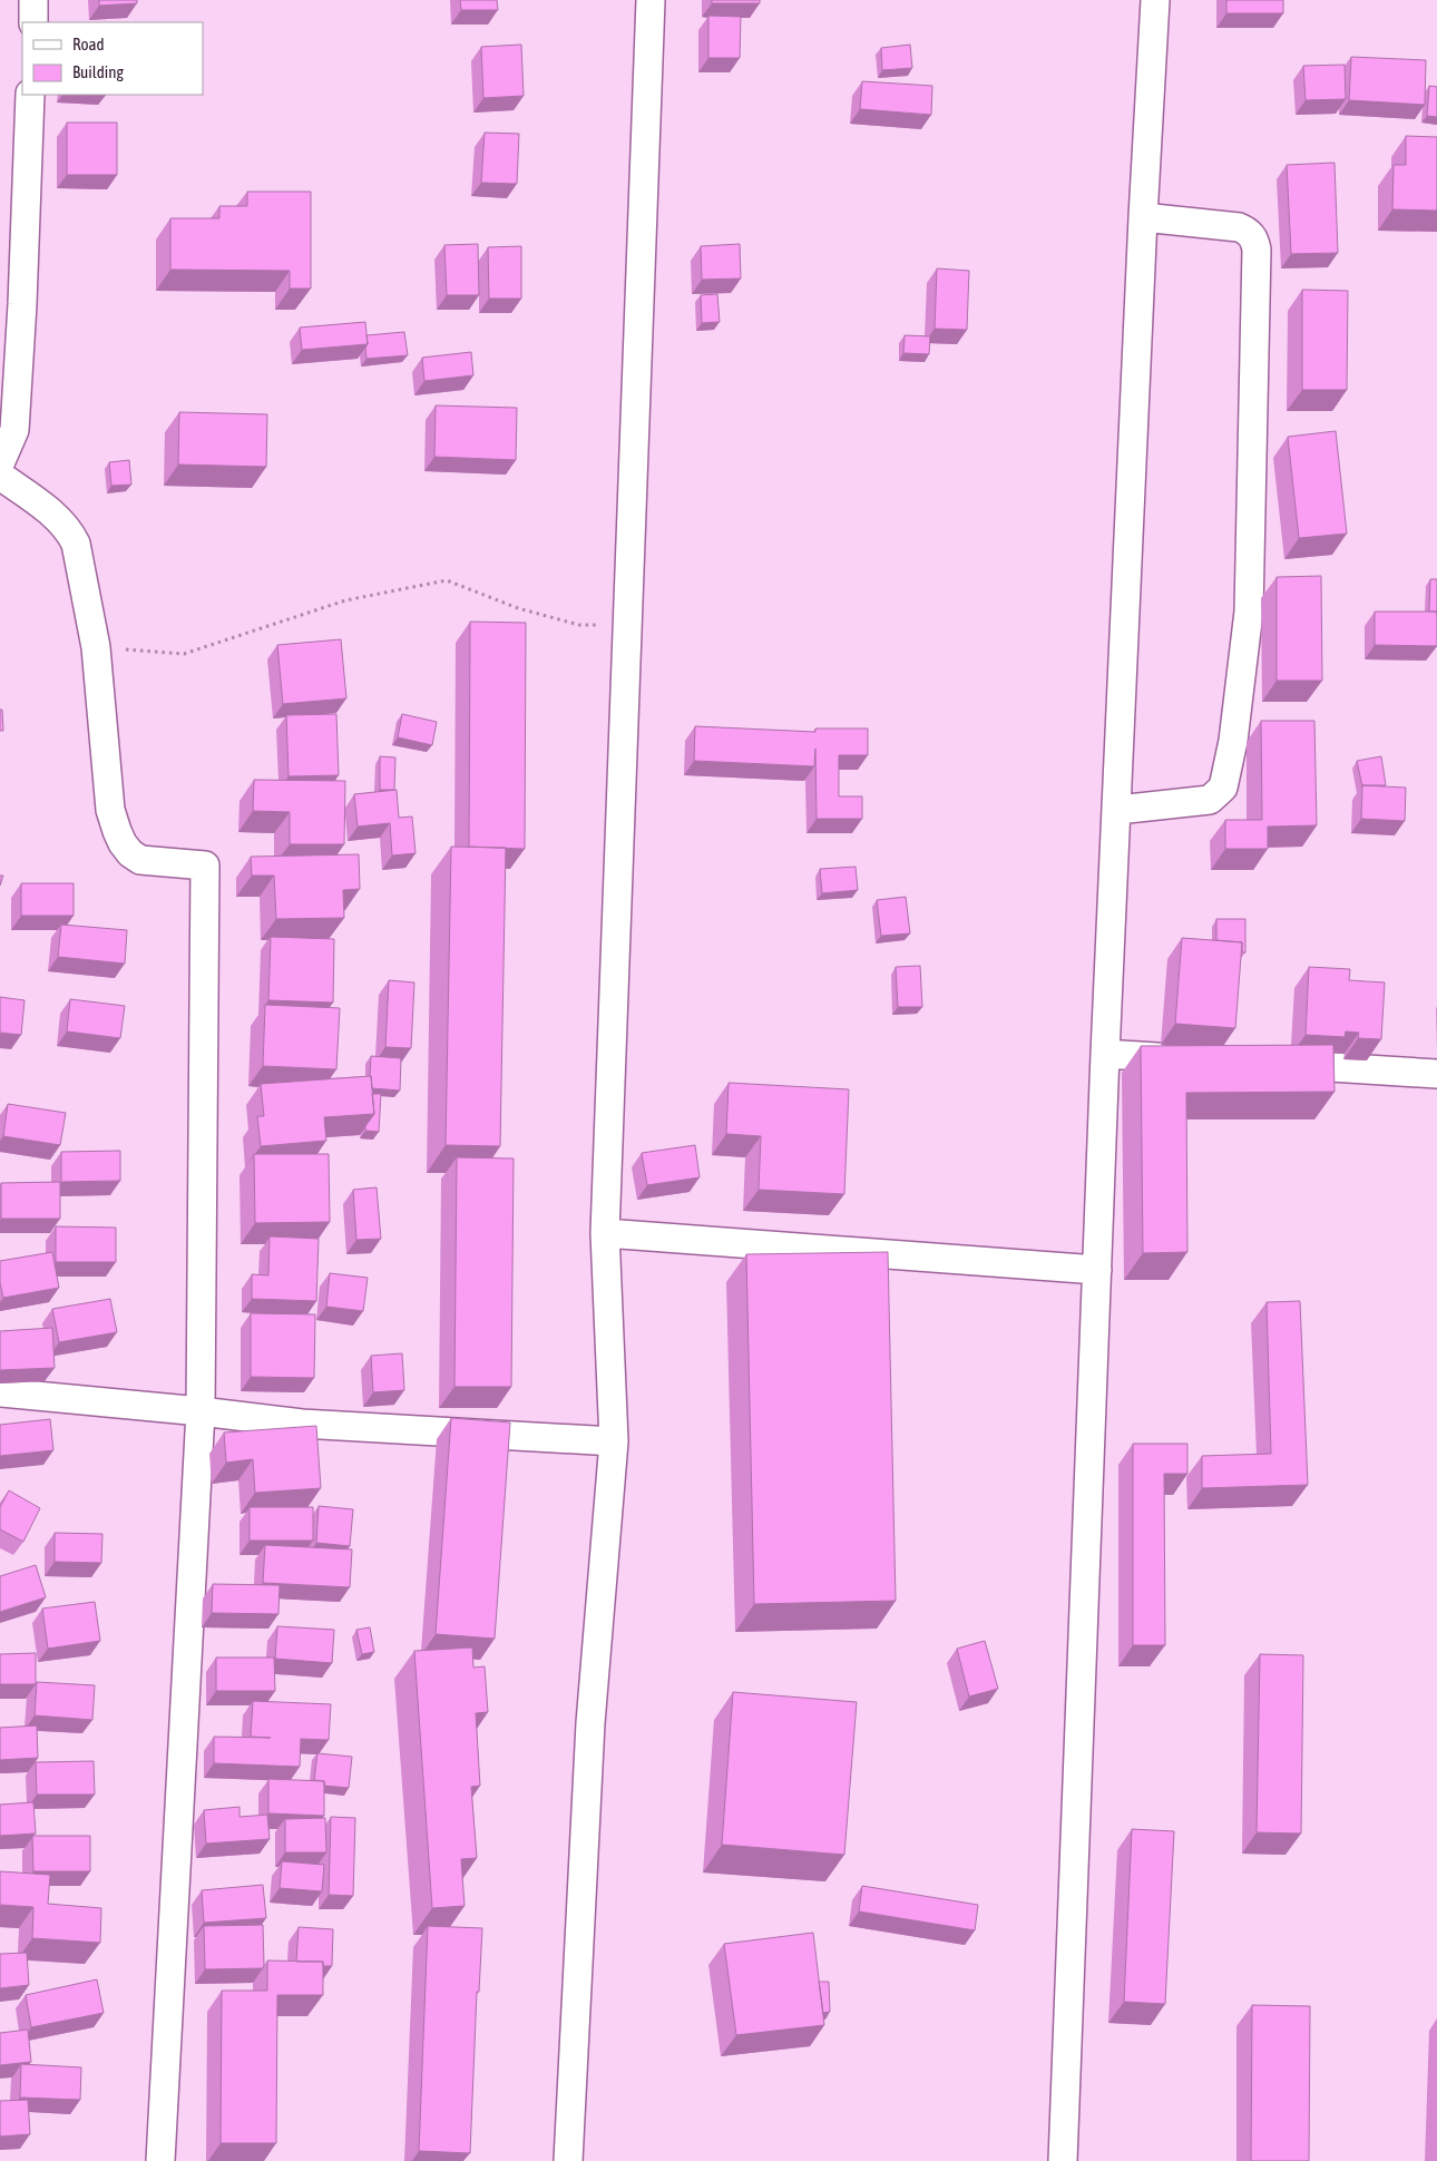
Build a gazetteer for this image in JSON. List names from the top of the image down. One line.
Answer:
{"legend":["Road","Building"]}
